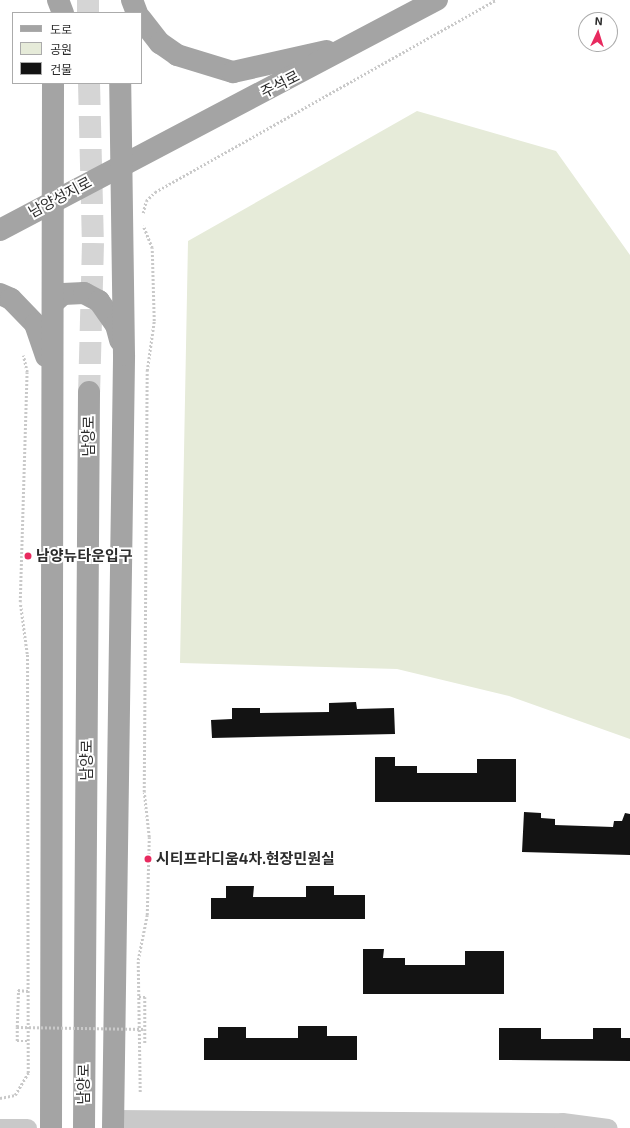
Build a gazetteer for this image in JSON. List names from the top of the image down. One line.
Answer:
{"streets":{"main road":["주석로","남양성지로","남양로"]},"crossings":[["주석로","남양성지로"]],"places":["남양뉴타운입구","시티프라디움4차.현장민원실"],"legend":["도로","공원","건물"],"north":"top"}
